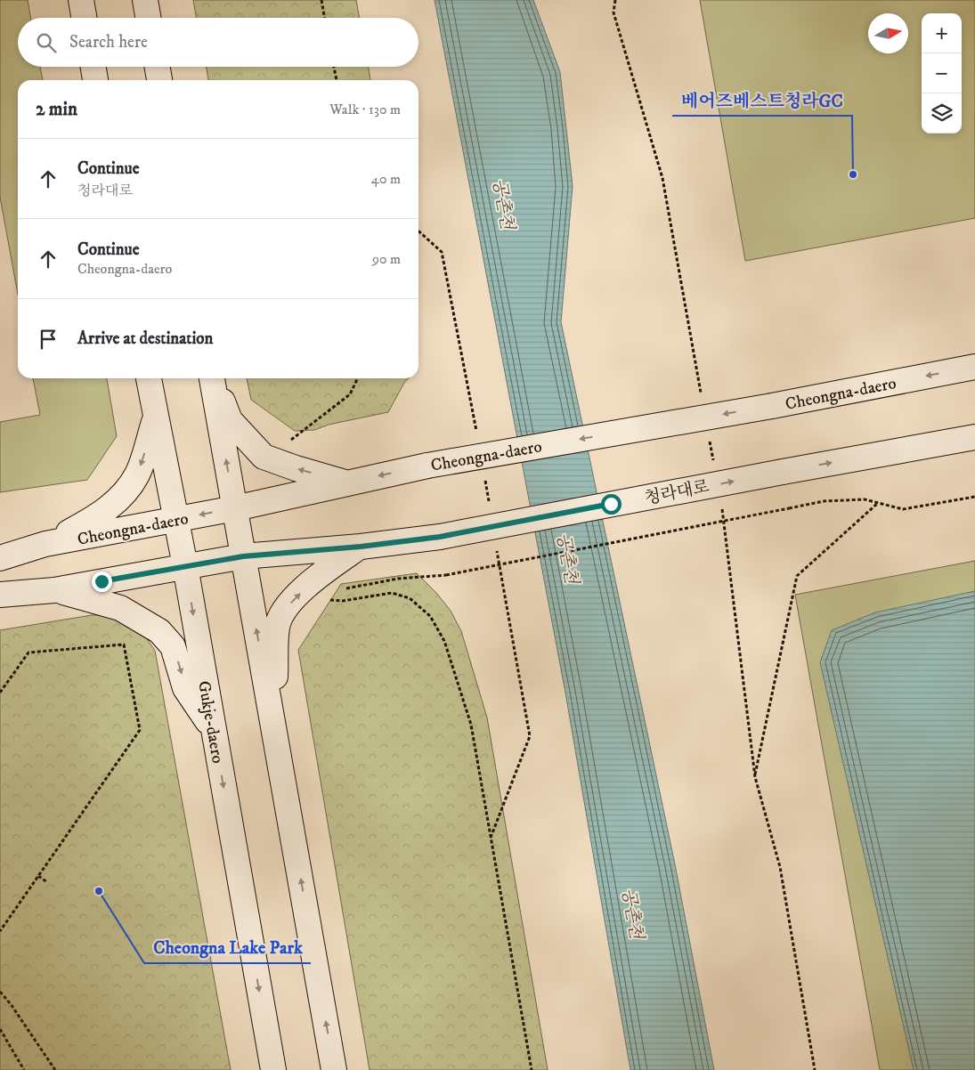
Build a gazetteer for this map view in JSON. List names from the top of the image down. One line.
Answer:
{"streets":{"main road":["Cheongna-daero","청라대로","Gukje-daero"]},"crossings":[["Cheongna-daero","Gukje-daero"]],"one_way":["Cheongna-daero","청라대로"],"water":["공촌천"],"places":["베어즈베스트청라GC","Cheongna Lake Park"],"north":"right","page":{"map_buttons":["+","−"],"search":"Search here","heading":["2 min","Walk · 130 m"],"list":[["Continue","청라대로","40 m"],["Continue","Cheongna-daero","90 m"],"Arrive at destination"]}}
